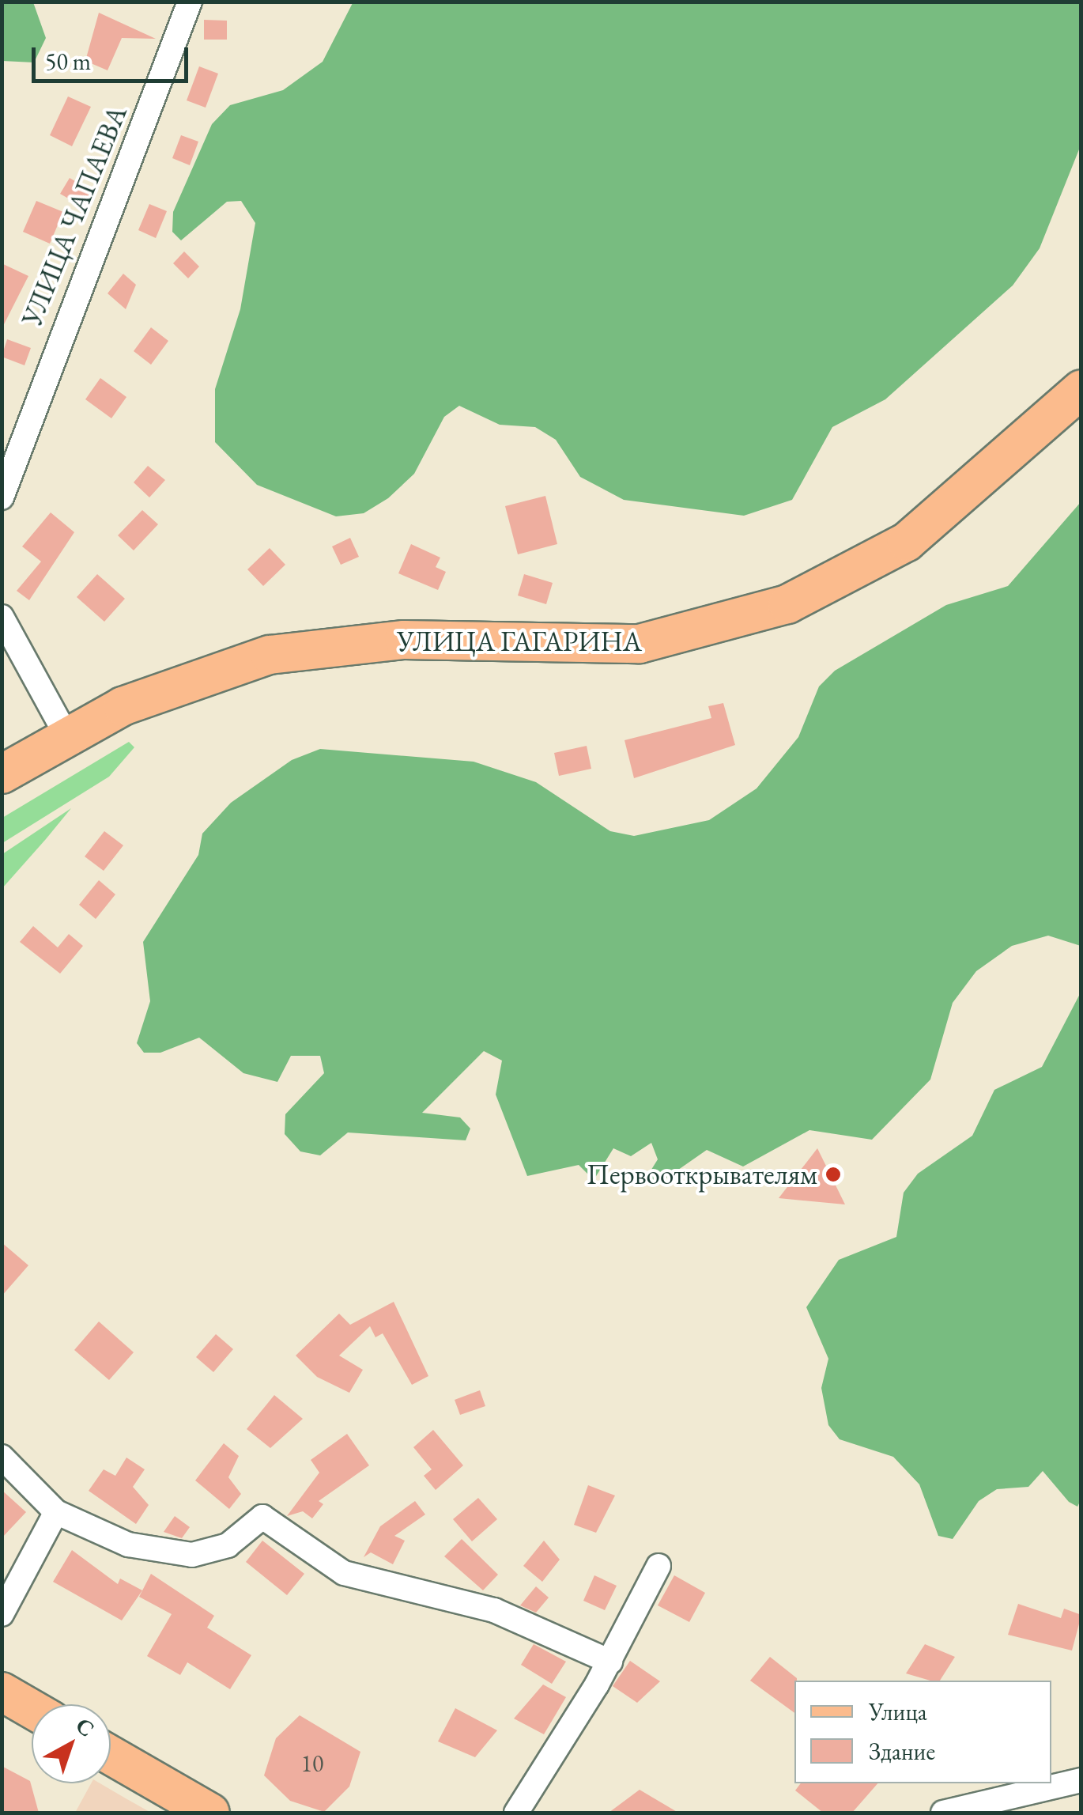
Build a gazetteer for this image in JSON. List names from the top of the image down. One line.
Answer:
{"streets":{"main road":["УЛИЦА ГАГАРИНА"],"street":["УЛИЦА ЧАПАЕВА"]},"places":["Первооткрывателям"],"house_numbers":["10"],"legend":["Улица","Здание"],"scale_bar":"50 m","north":"top right"}
